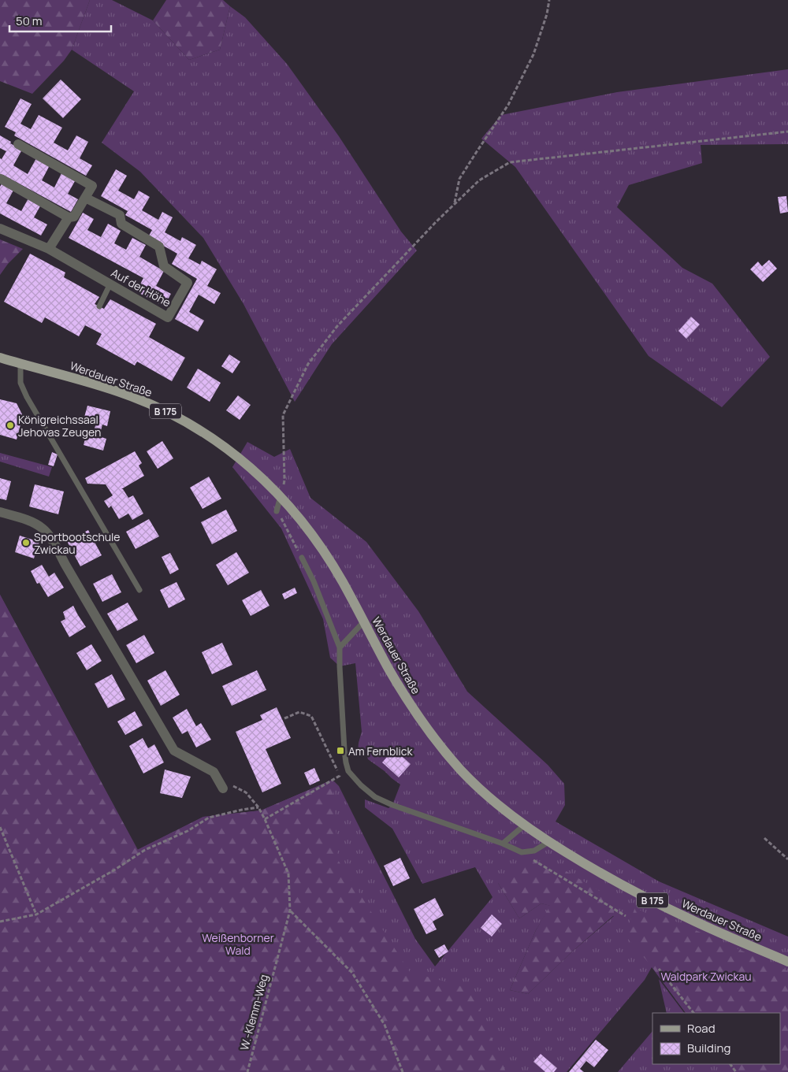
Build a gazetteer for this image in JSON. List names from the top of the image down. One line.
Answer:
{"streets":{"main road":["Werdauer Straße","B 175"],"street":["Auf der Höhe"],"path":["W.-Klemm-Weg"]},"parks":["Weißenborner Wald","Waldpark Zwickau"],"places":{"other":["Königreichssaal Jehovas Zeugen","Sportbootschule Zwickau"],"transit":["Am Fernblick"]},"legend":["Road","Building"],"scale_bar":"50 m"}
